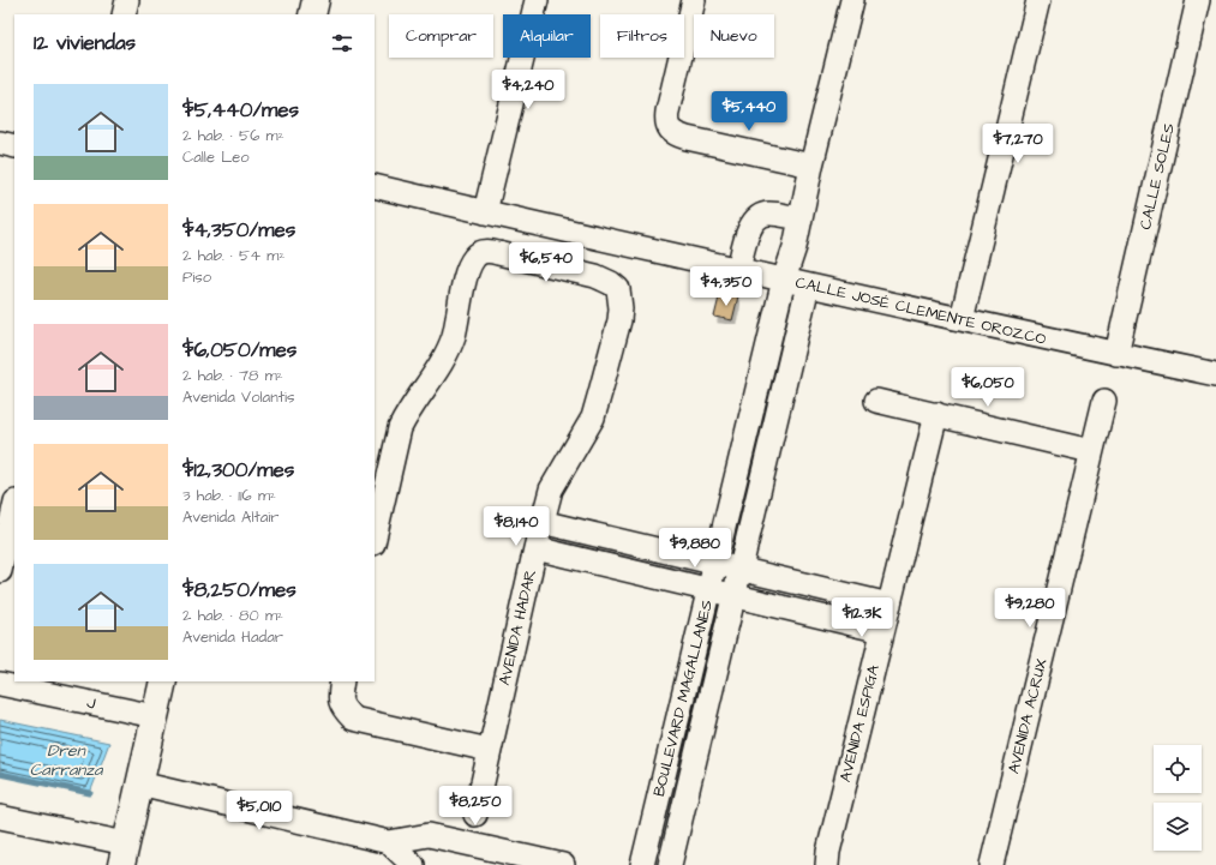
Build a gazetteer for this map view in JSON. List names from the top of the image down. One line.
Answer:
{"streets":{"street":["CALLE SOLES","CALLE JOSÉ CLEMENTE OROZCO","AVENIDA HADAR","BOULEVARD MAGALLANES","J","AVENIDA ACRUX","AVENIDA ESPIGA"]},"crossings":[["CALLE SOLES","CALLE JOSÉ CLEMENTE OROZCO"],["CALLE JOSÉ CLEMENTE OROZCO","BOULEVARD MAGALLANES"]],"water":["Dren Carranza"],"page":{"chip":["Comprar","Alquilar","Filtros","Nuevo"],"heading":"12 viviendas","price":["$4,240","$5,440","$7,270","$6,540","$4,350","$6,050","$8,140","$9,880","$9,280","$12.3K","$8,250","$5,010"],"list":[{"name":"$5,440/mes","note":"2 hab. · 56 m² · Calle Leo"},{"name":"$4,350/mes","note":"2 hab. · 54 m² · Piso"},{"name":"$6,050/mes","note":"2 hab. · 78 m² · Avenida Volantis"},{"name":"$12,300/mes","note":"3 hab. · 116 m² · Avenida Altair"},{"name":"$8,250/mes","note":"2 hab. · 80 m² · Avenida Hadar"}]}}
